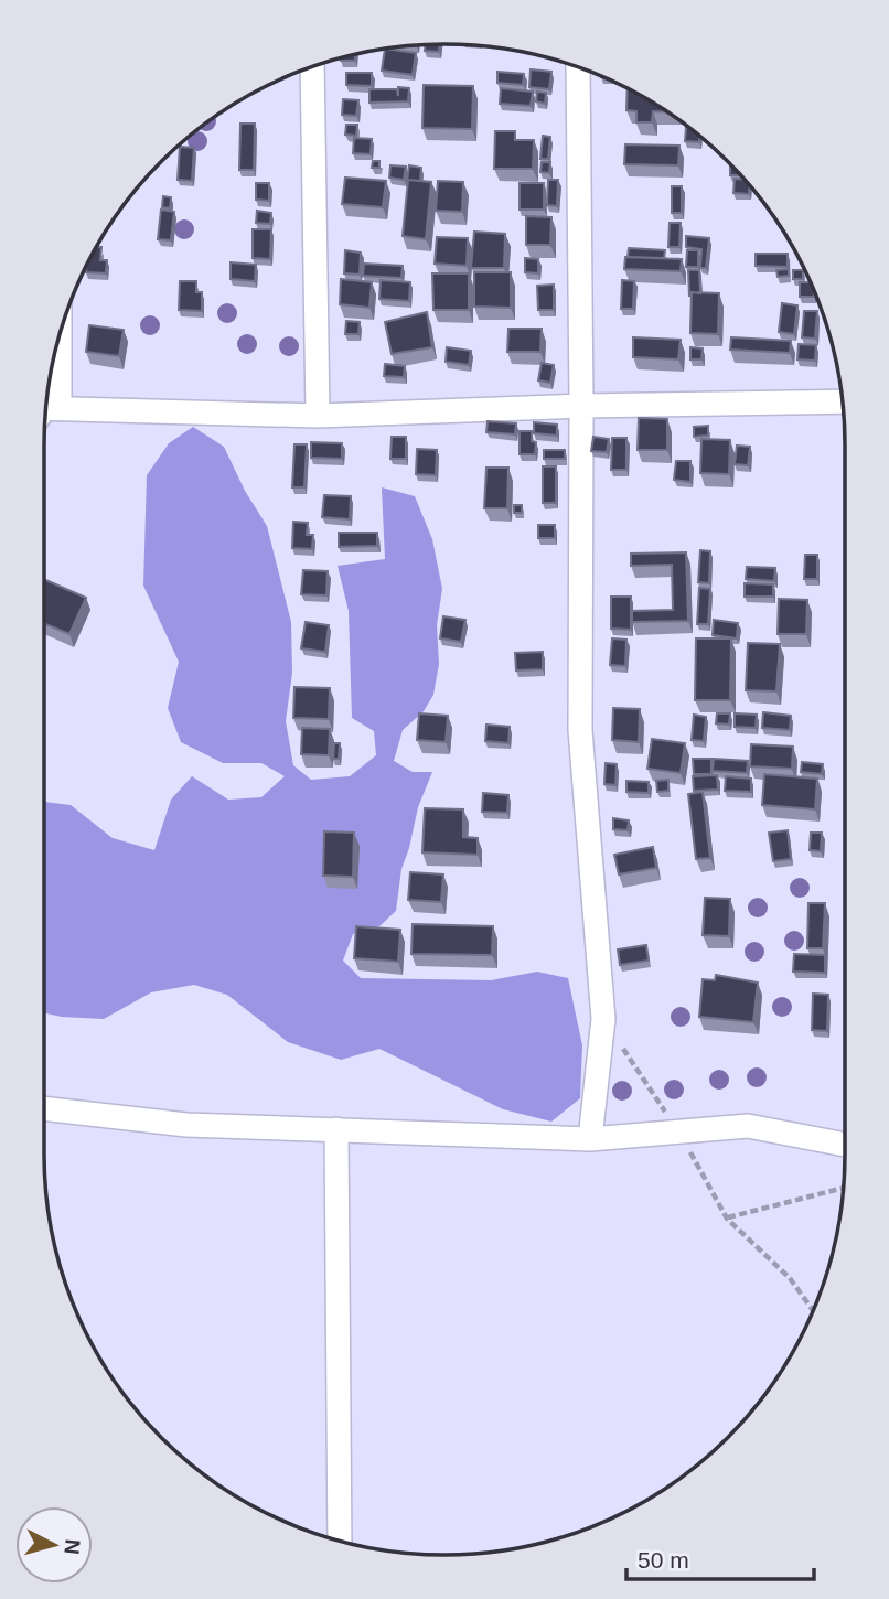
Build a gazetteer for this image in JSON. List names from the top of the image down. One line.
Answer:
{"scale_bar":"50 m","north":"right"}
